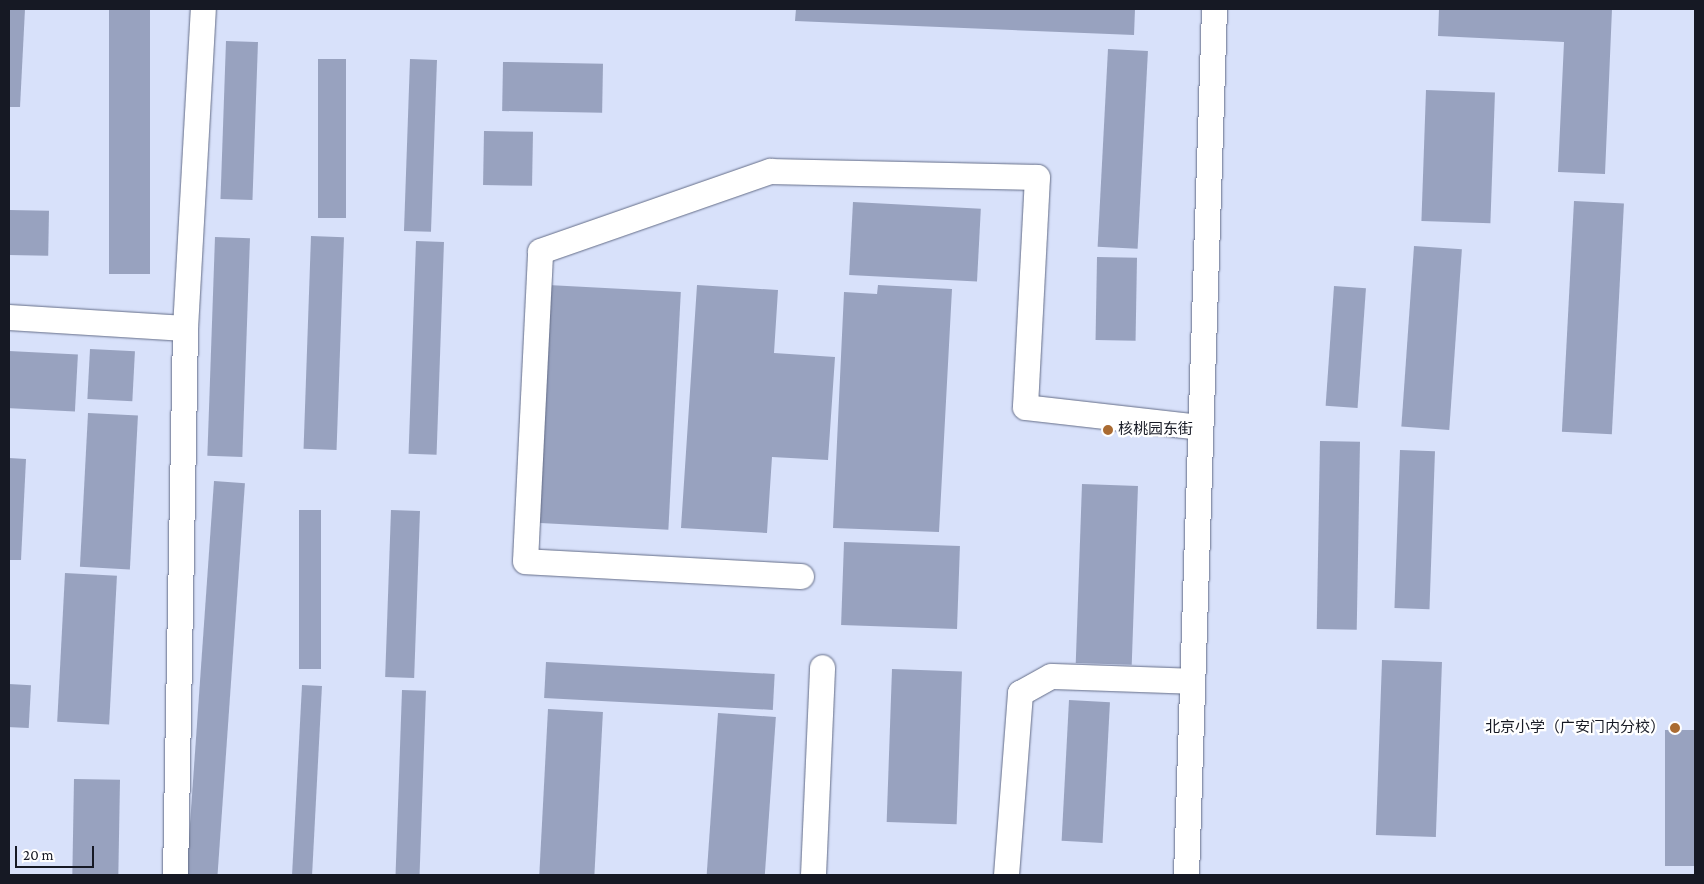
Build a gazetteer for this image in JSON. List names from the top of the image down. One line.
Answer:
{"places":["核桃园东街","北京小学（广安门内分校）"],"scale_bar":"20 m"}
